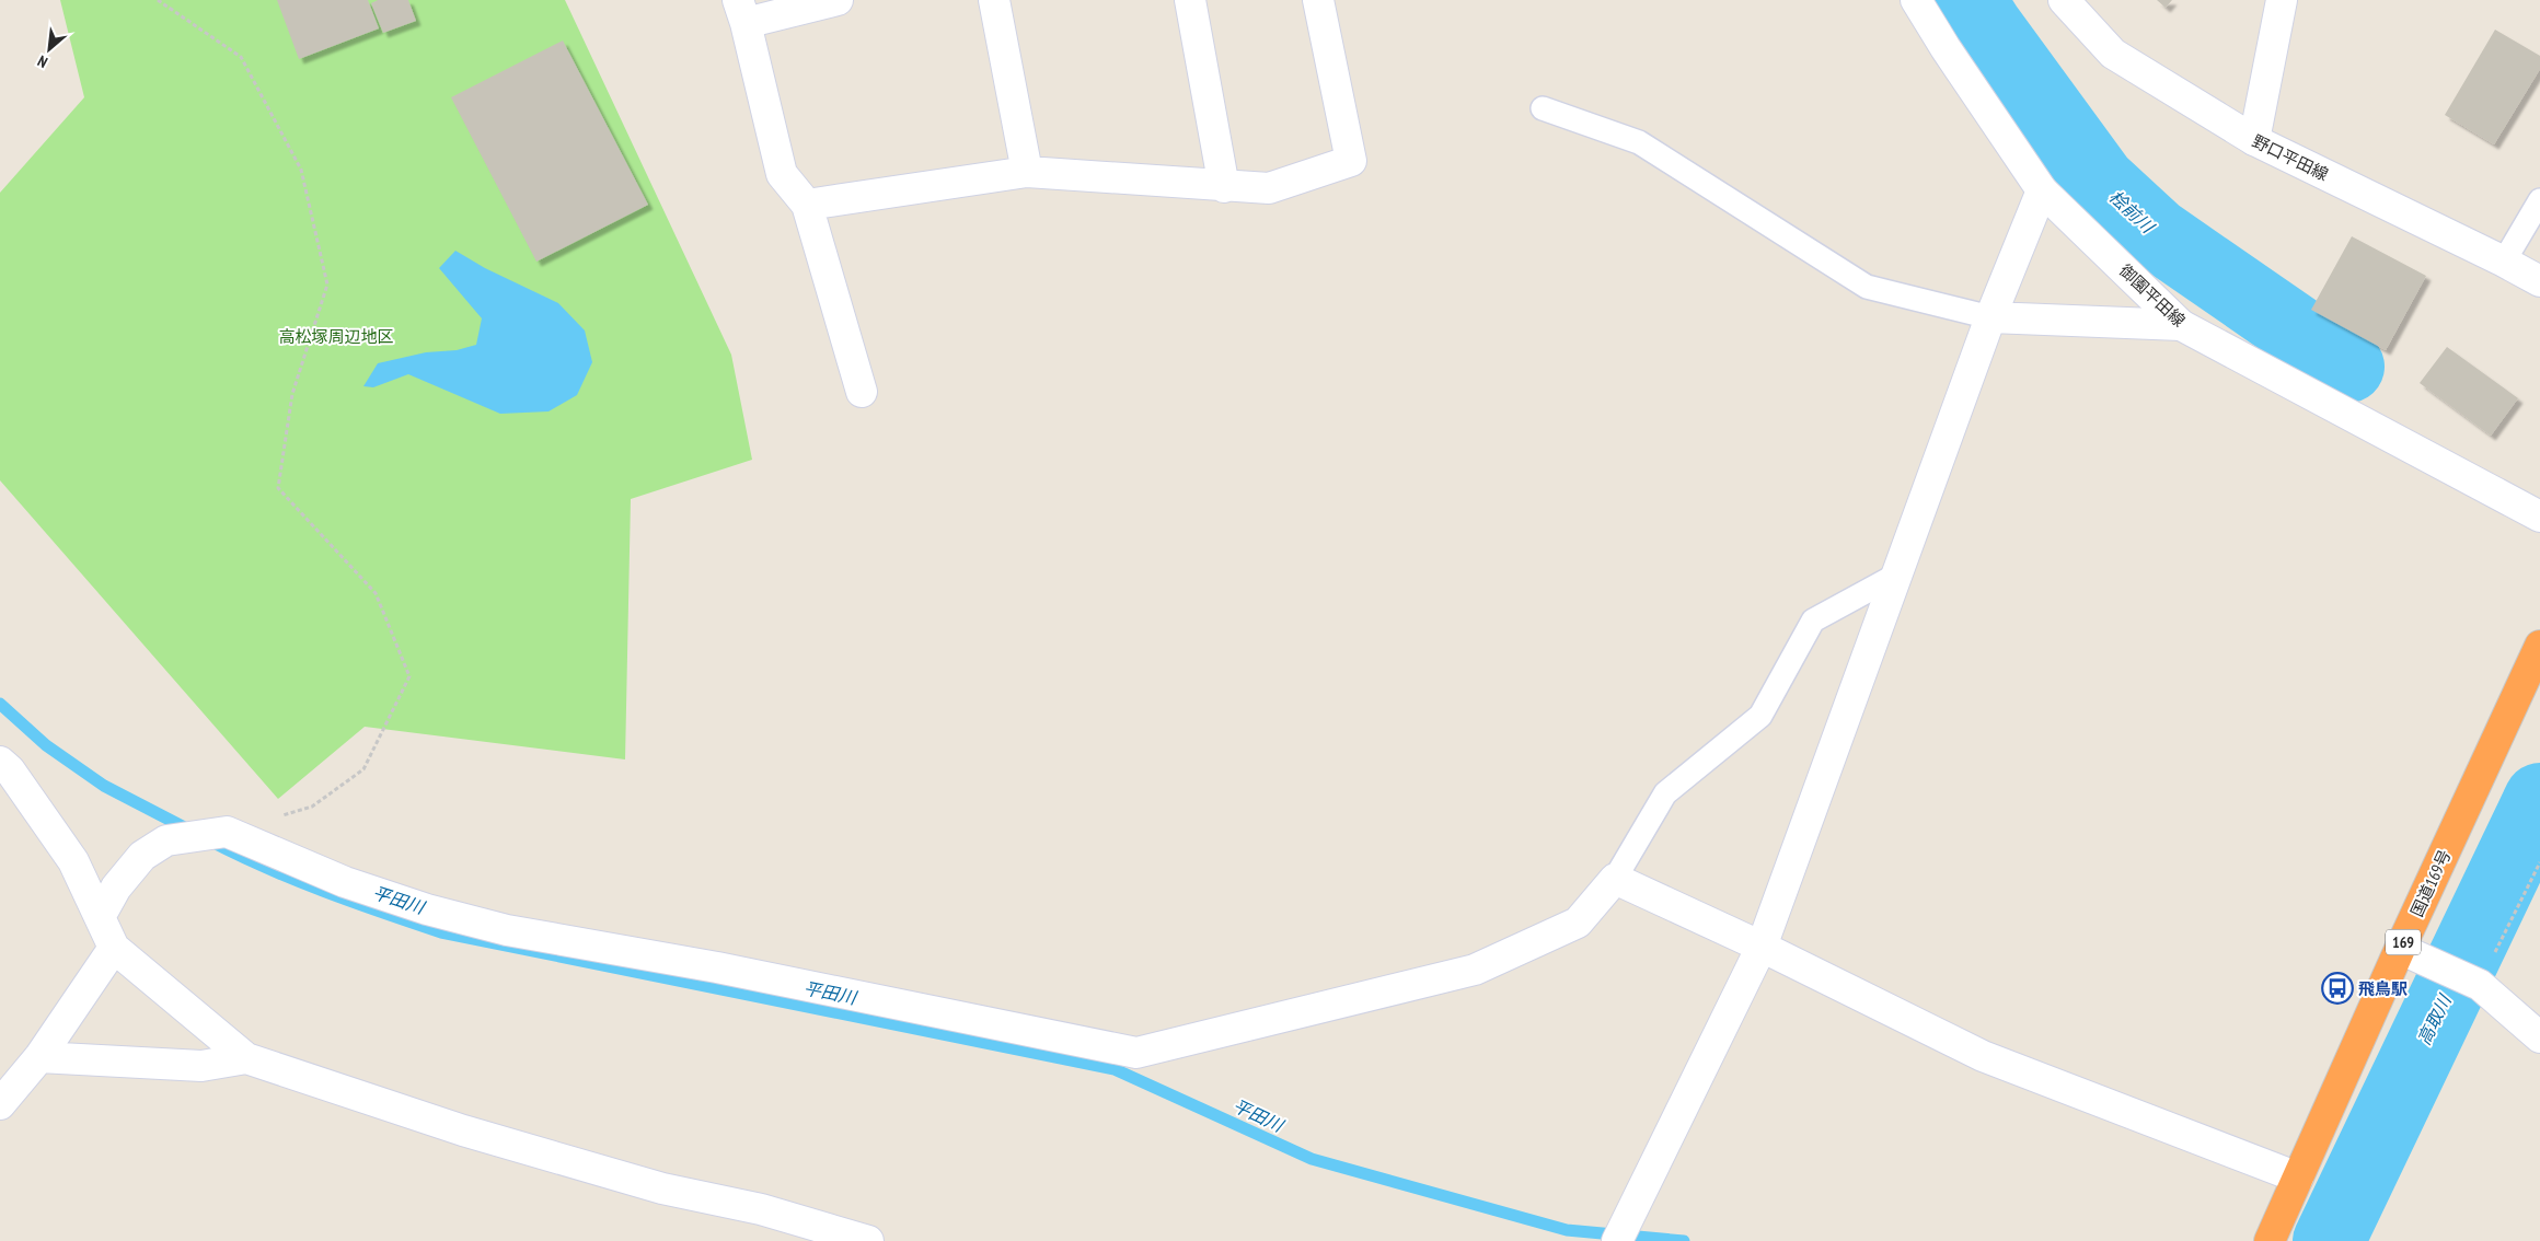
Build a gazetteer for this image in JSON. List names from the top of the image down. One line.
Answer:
{"streets":{"highway":["国道169号","169"],"street":["野口平田線","御園平田線"]},"water":["桧前川","平田川","高取川"],"parks":["高松塚周辺地区"],"places":{"bus stop":["飛鳥駅"]},"north":"bottom left"}
